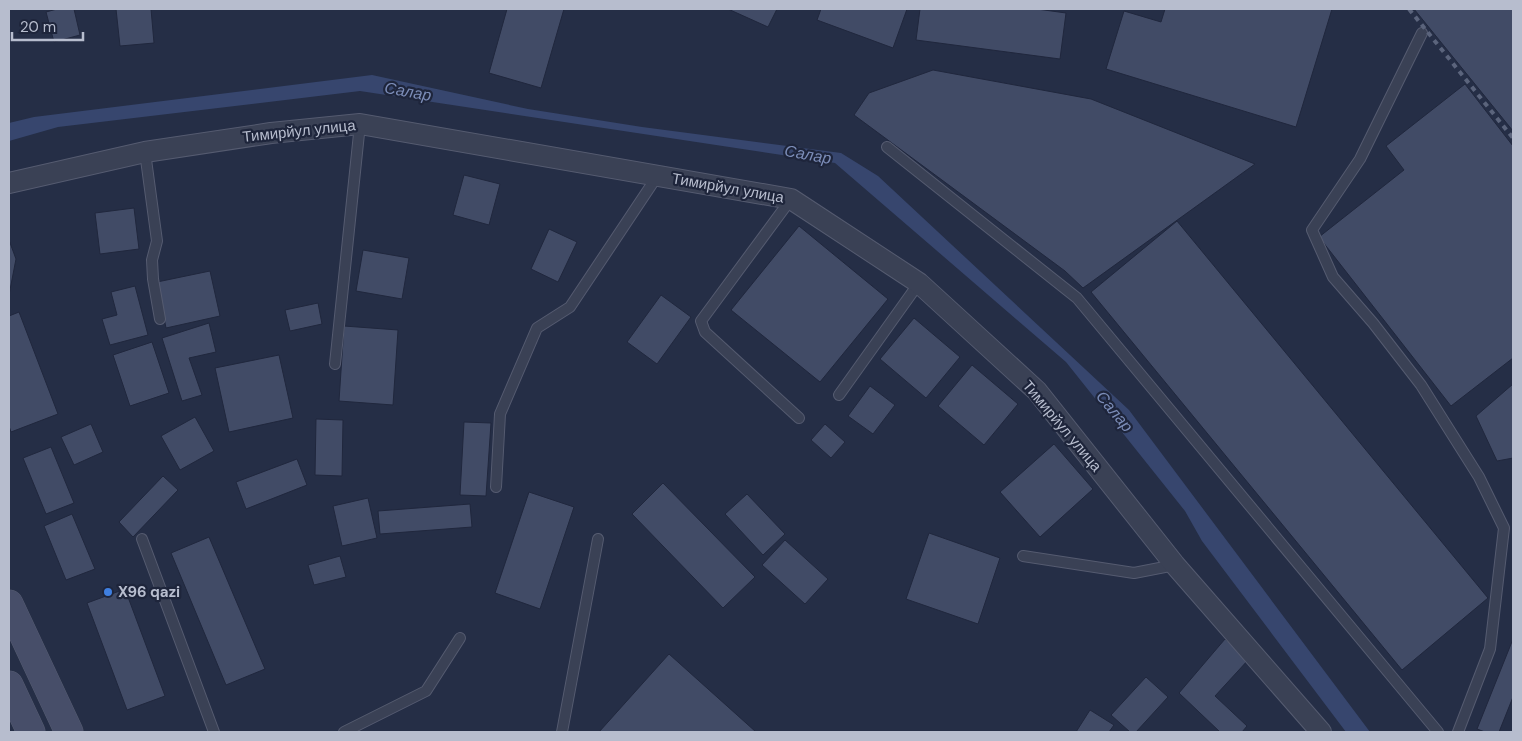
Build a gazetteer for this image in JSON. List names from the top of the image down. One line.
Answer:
{"streets":{"street":["Тимирйул улица"]},"water":["Салар"],"places":["X96 qazi"],"scale_bar":"20 m"}
